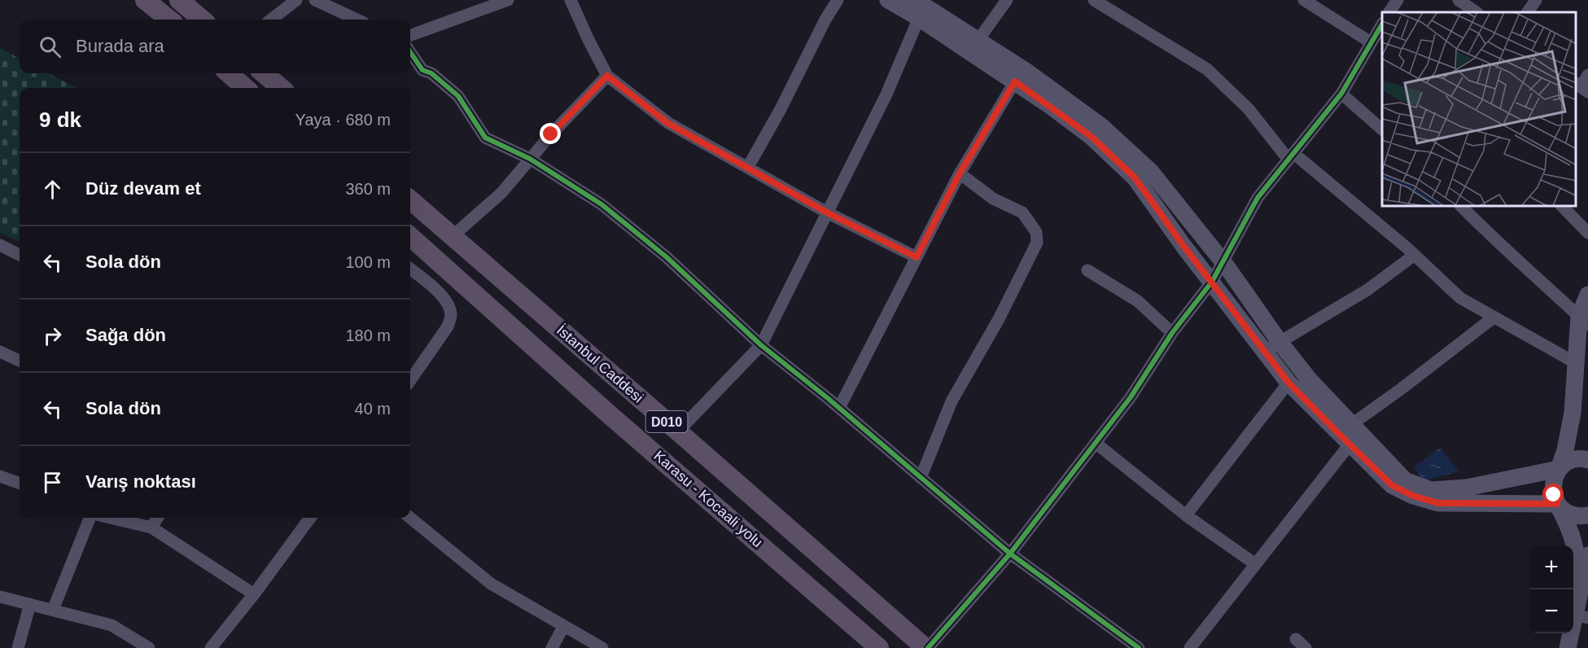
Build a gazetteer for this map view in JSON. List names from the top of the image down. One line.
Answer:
{"streets":{"highway":["İstanbul Caddesi","D010","Karasu - Kocaali yolu"]},"page":{"search":"Burada ara","heading":["9 dk","Yaya · 680 m"],"list":[["Düz devam et","360 m"],["Sola dön","100 m"],["Sağa dön","180 m"],["Sola dön","40 m"],"Varış noktası"],"map_buttons":["+","−"]}}
